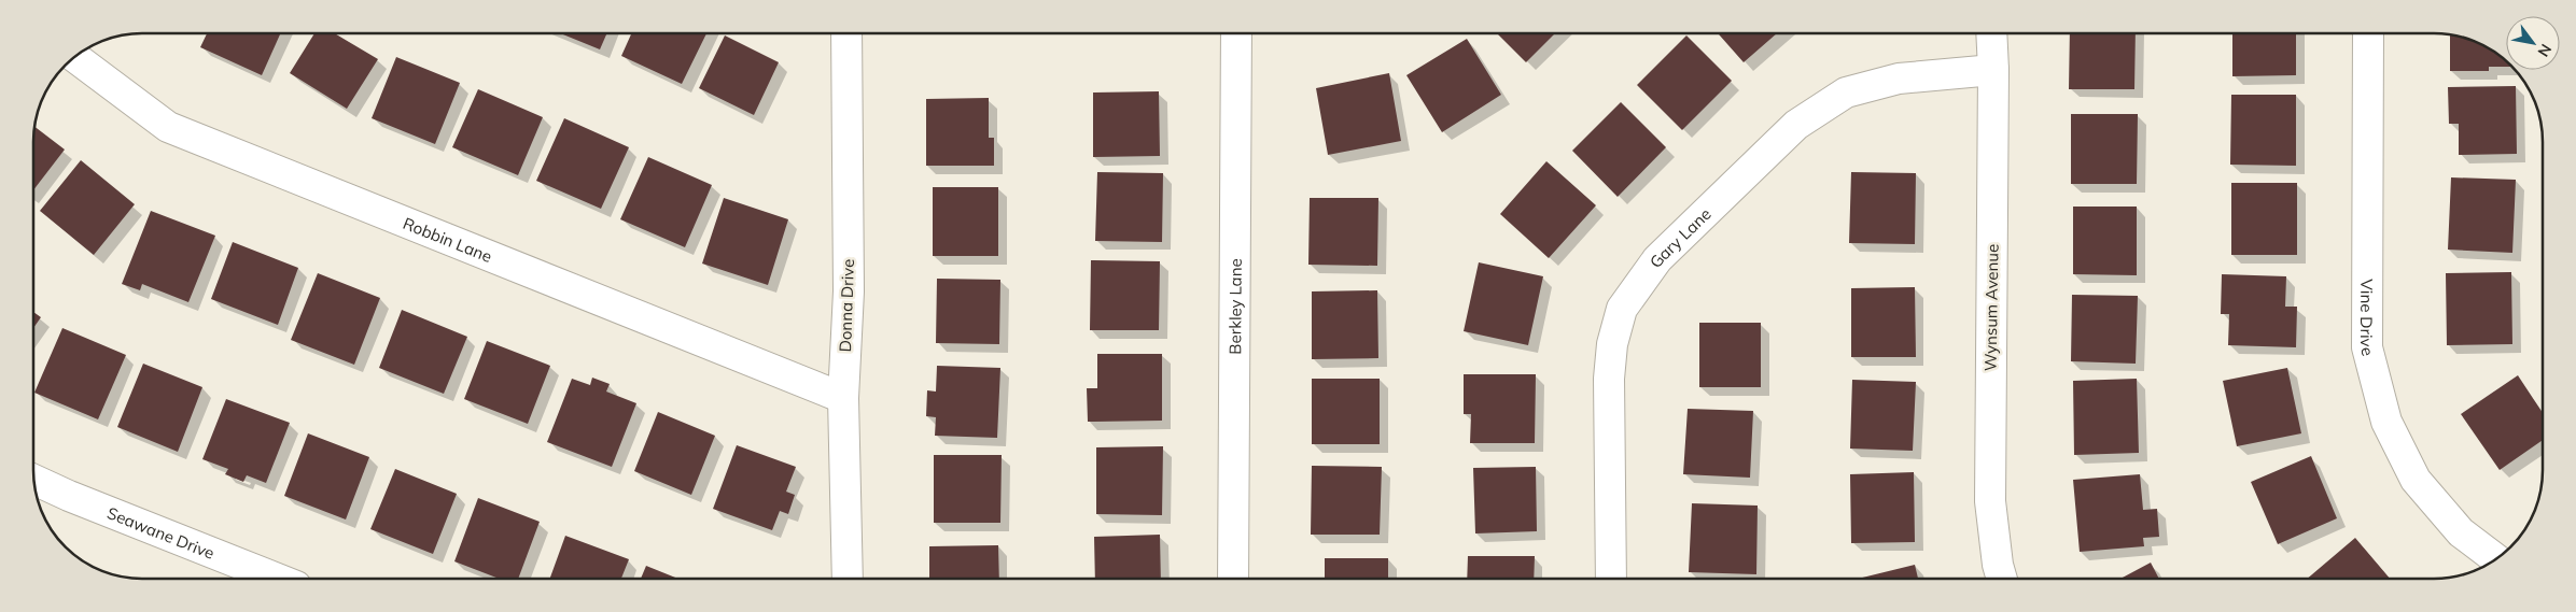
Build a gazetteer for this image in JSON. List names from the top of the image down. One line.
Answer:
{"streets":{"street":["Gary Lane","Robbin Lane","Donna Drive","Berkley Lane","Wynsum Avenue","Vine Drive","Seawane Drive"]},"crossings":[["Gary Lane","Wynsum Avenue"],["Robbin Lane","Donna Drive"]],"north":"bottom right"}
